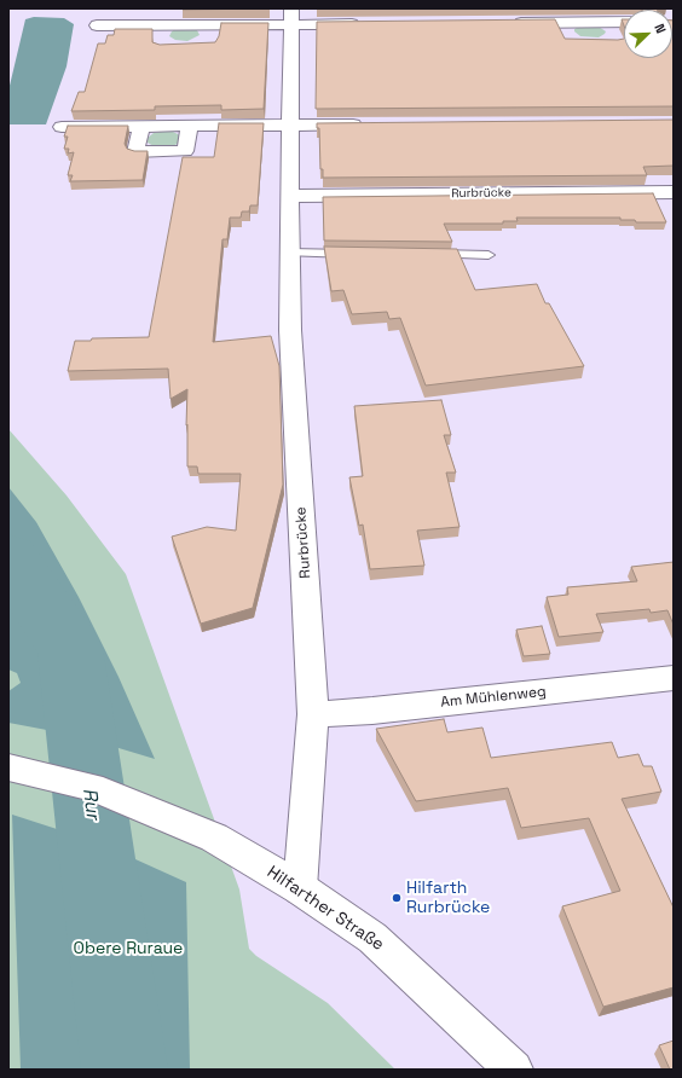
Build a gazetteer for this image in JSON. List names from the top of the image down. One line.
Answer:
{"streets":{"street":["Rurbrücke","Am Mühlenweg","Hilfarther Straße"]},"crossings":[["Rurbrücke","Am Mühlenweg"],["Rurbrücke","Hilfarther Straße"]],"water":["Rur"],"parks":["Obere Ruraue"],"places":["Hilfarth Rurbrücke"],"north":"top right"}
